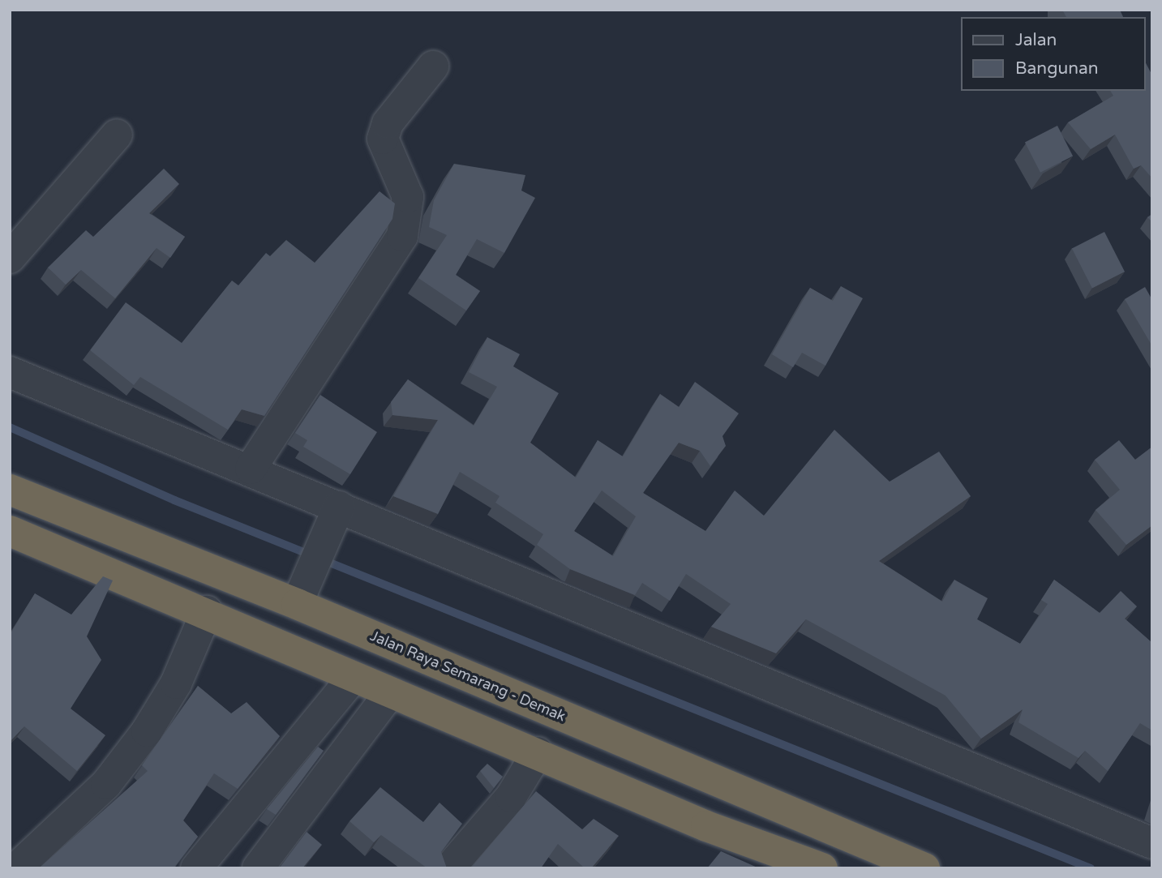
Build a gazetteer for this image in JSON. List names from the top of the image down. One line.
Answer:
{"streets":{"highway":["Jalan Raya Semarang - Demak"]},"legend":["Jalan","Bangunan"]}
